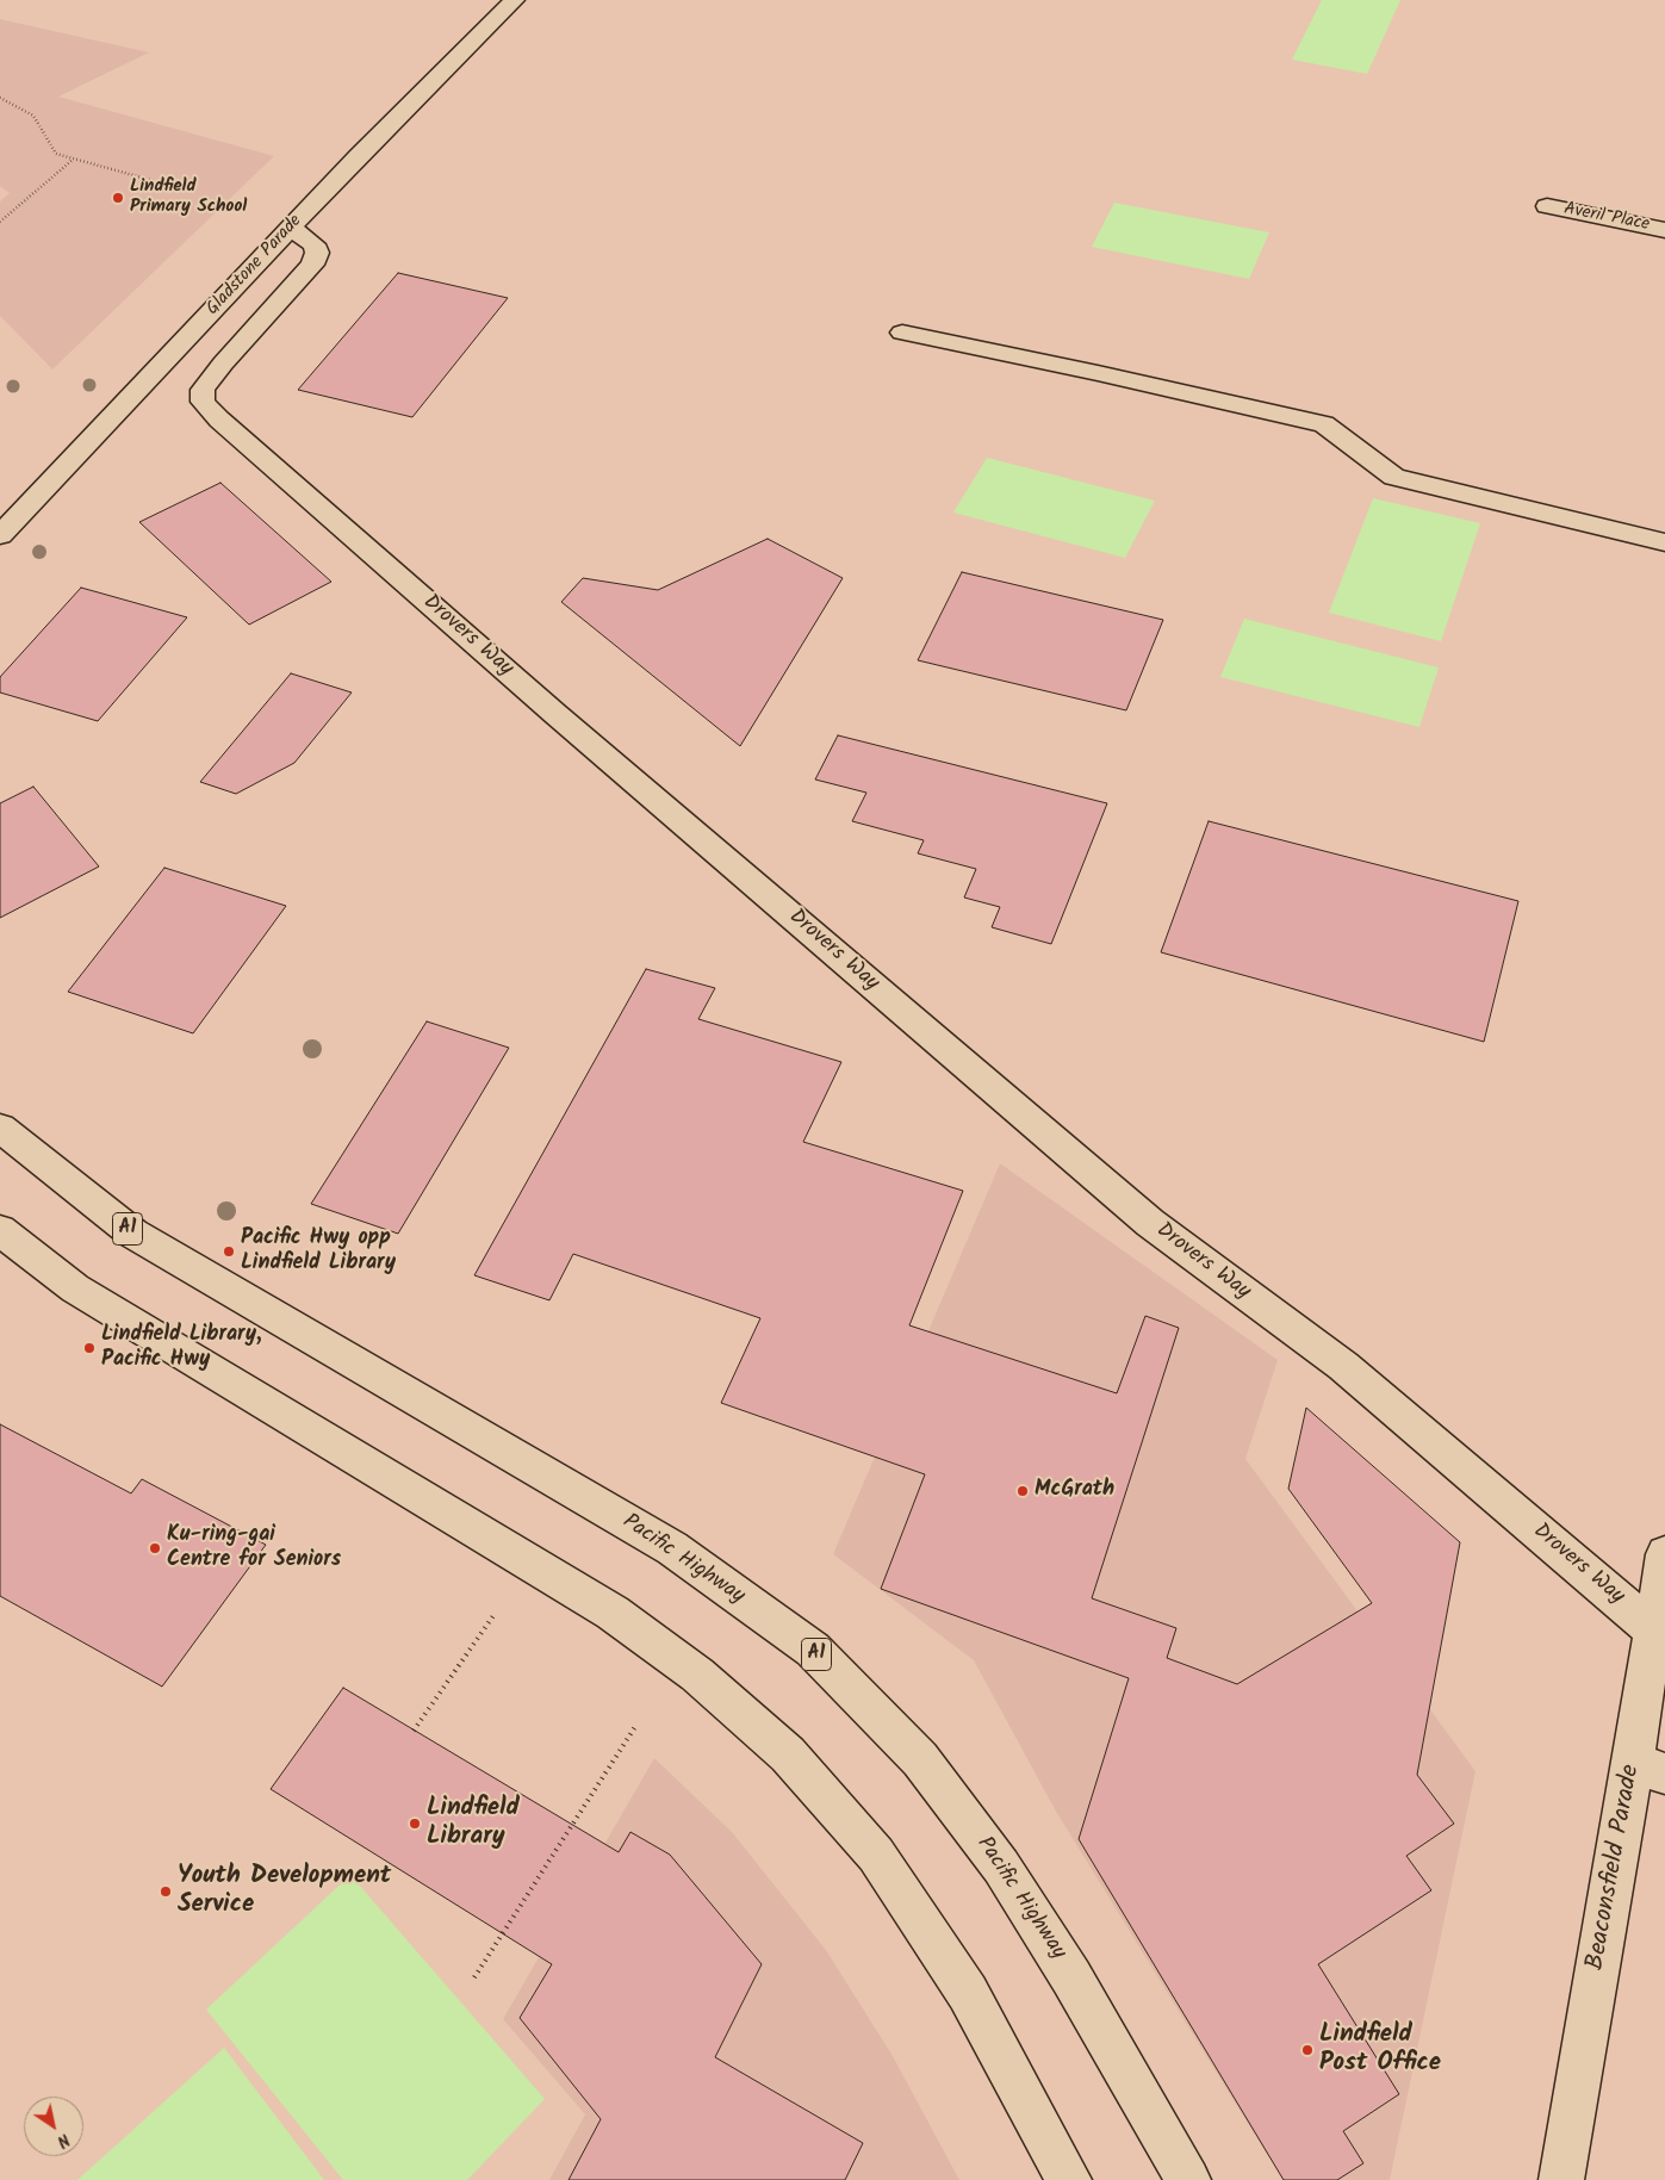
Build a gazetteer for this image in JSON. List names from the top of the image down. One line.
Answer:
{"streets":{"main road":["Averil Place","Gladstone Parade","Drovers Way","A1","Pacific Highway","Beaconsfield Parade"]},"crossings":[["Gladstone Parade","Drovers Way"],["Drovers Way","Beaconsfield Parade"]],"places":["Lindfield Primary School","Pacific Hwy opp Lindfield Library","Lindfield Library, Pacific Hwy","McGrath","Ku-ring-gai Centre for Seniors","Lindfield Library","Youth Development Service","Lindfield Post Office"],"north":"bottom right"}
